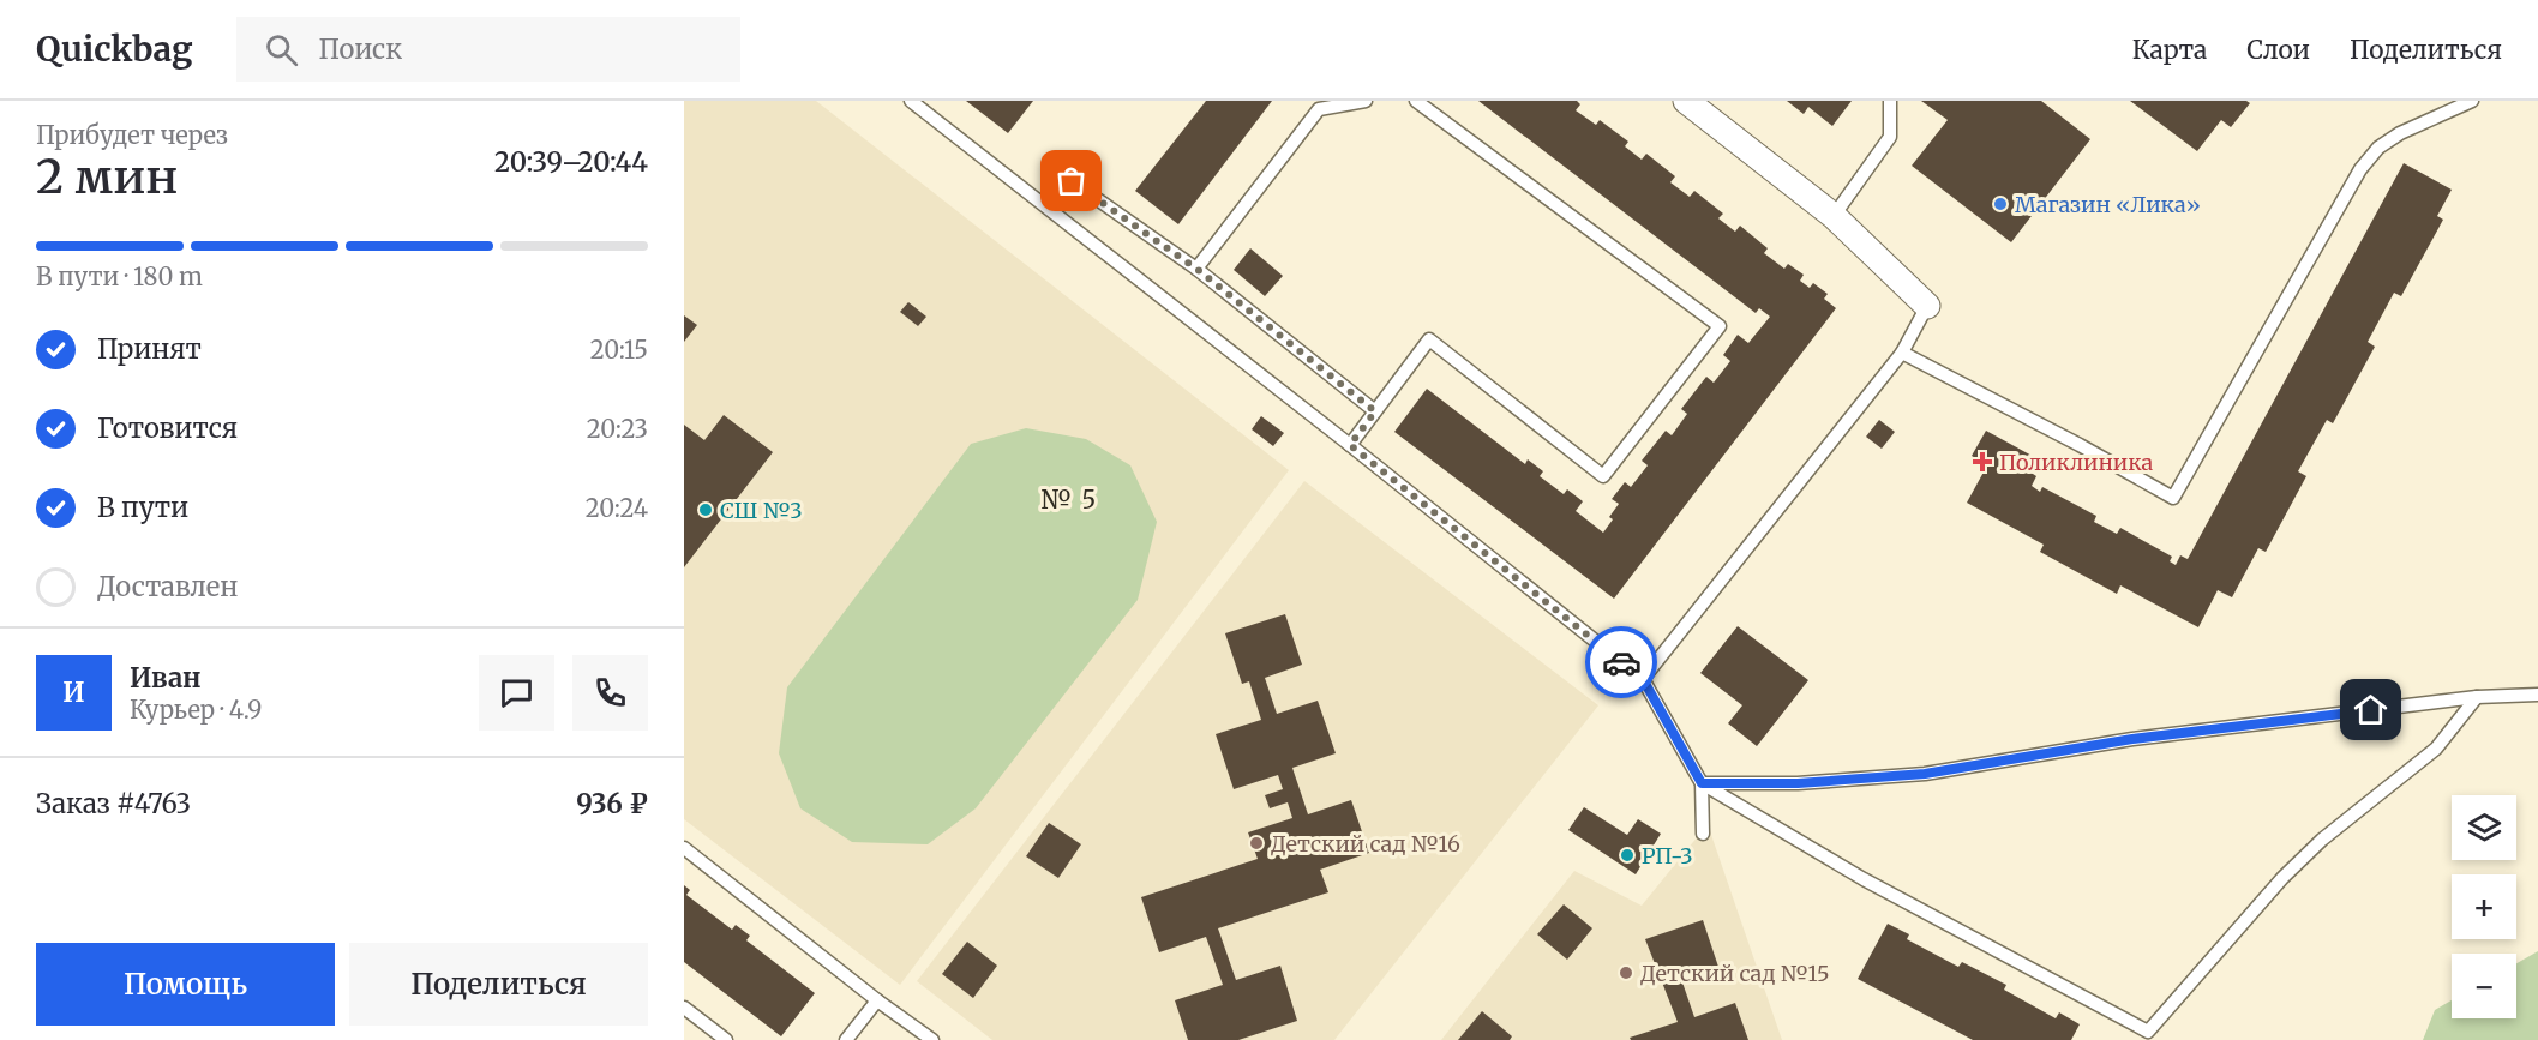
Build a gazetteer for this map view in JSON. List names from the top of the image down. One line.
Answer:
{"districts":["№ 5"],"places":{"other":["Магазин «Лика»","СШ №3","Детский сад №16","РП-3","Детский сад №15"],"health":["Поликлиника"]},"page":{"header":"Quickbag","search":"Поиск","nav":["Карта","Слои","Поделиться"],"heading":["2 мин","Прибудет через","20:39–20:44"],"panel":["Иван","Курьер · 4.9","Заказ #4763","936 ₽"],"bar":"В пути · 180 m","list":[["Принят","20:15"],["Готовится","20:23"],["В пути","20:24"],"Доставлен"],"round":"И","map_buttons":["+","−"],"buttons":["Помощь","Поделиться"]}}
